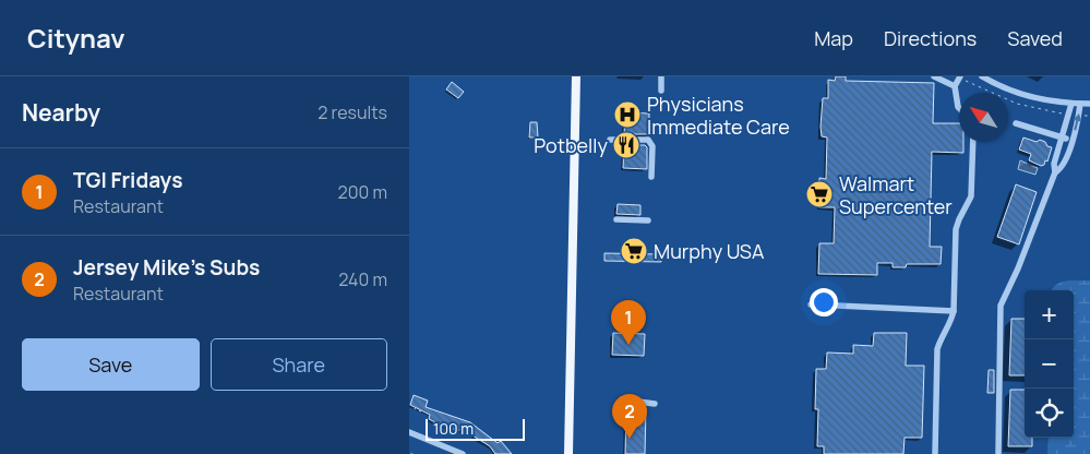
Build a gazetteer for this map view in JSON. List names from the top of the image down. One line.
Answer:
{"places":{"hospital":["Physicians Immediate Care"],"restaurant":["Potbelly"],"supermarket":["Walmart Supercenter","Murphy USA"]},"scale_bar":"100 m","north":"top left","page":{"header":"Citynav","nav":["Map","Directions","Saved"],"heading":["Nearby","2 results"],"list":[{"mark":"1","name":"TGI Fridays","note":"Restaurant","value":"200 m"},{"mark":"2","name":"Jersey Mike's Subs","note":"Restaurant","value":"240 m"}],"map_buttons":["+","−"],"pins":["1","2"],"buttons":["Save","Share"],"scale":"100 m"}}
